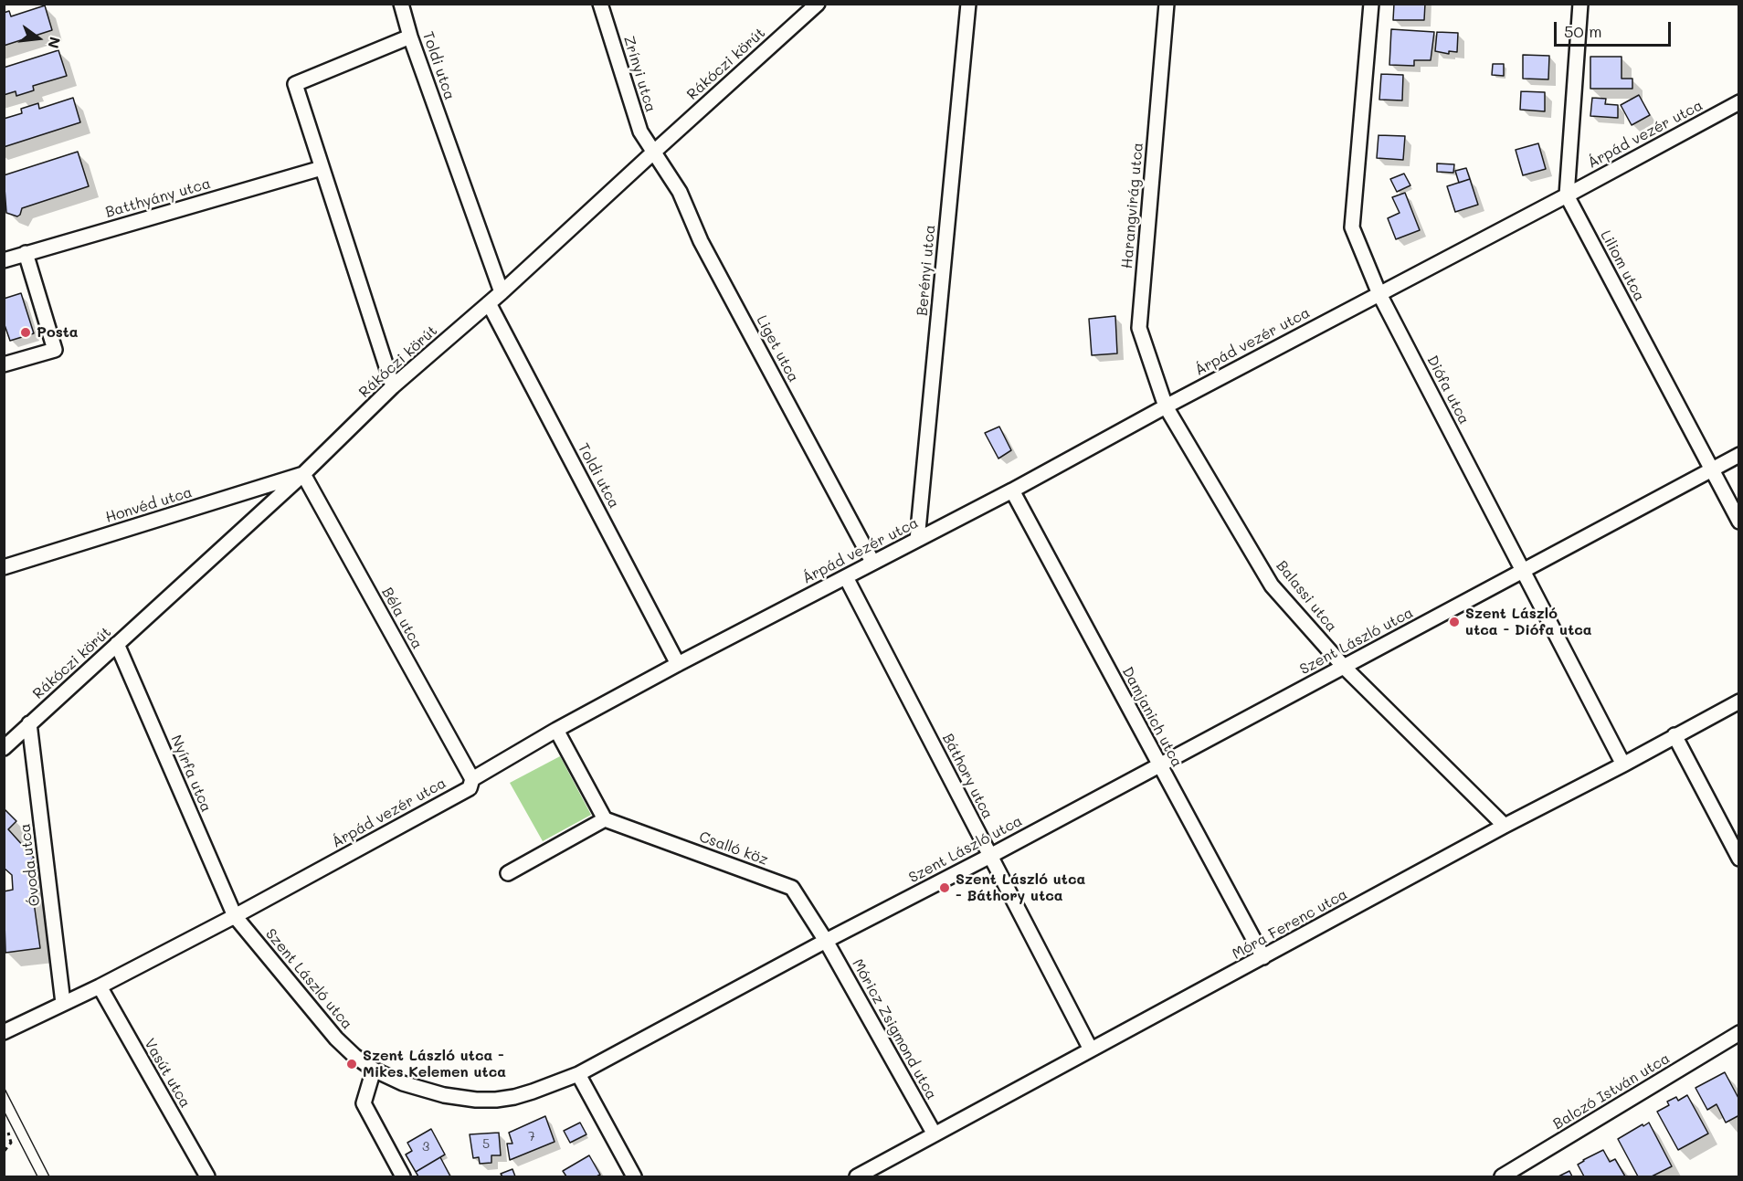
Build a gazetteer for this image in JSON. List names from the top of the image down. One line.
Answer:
{"streets":{"street":["Rákóczi körút","Toldi utca","Zrínyi utca","Árpád vezér utca","Batthyány utca","Harangvirág utca","Liliom utca","Berényi utca","Liget utca","Diófa utca","Honvéd utca","Balassi utca","Béla utca","Szent László utca","Damjanich utca","Nyírfa utca","Báthory utca","Csalló köz","Óvoda utca","Móra Ferenc utca","Móricz Zsigmond utca","Vasút utca","Balczó István utca"]},"crossings":[["Rákóczi körút","Toldi utca"],["Rákóczi körút","Zrínyi utca"],["Rákóczi körút","Liget utca"],["Rákóczi körút","Honvéd utca"],["Rákóczi körút","Béla utca"],["Rákóczi körút","Nyírfa utca"],["Rákóczi körút","Óvoda utca"],["Toldi utca","Árpád vezér utca"],["Zrínyi utca","Liget utca"],["Árpád vezér utca","Harangvirág utca"],["Árpád vezér utca","Liliom utca"],["Árpád vezér utca","Berényi utca"],["Árpád vezér utca","Liget utca"],["Árpád vezér utca","Diófa utca"],["Árpád vezér utca","Balassi utca"],["Árpád vezér utca","Béla utca"],["Árpád vezér utca","Szent László utca"],["Árpád vezér utca","Damjanich utca"],["Árpád vezér utca","Nyírfa utca"],["Árpád vezér utca","Báthory utca"],["Árpád vezér utca","Óvoda utca"],["Árpád vezér utca","Vasút utca"],["Harangvirág utca","Balassi utca"],["Liliom utca","Szent László utca"],["Diófa utca","Szent László utca"],["Diófa utca","Móra Ferenc utca"],["Honvéd utca","Béla utca"],["Balassi utca","Szent László utca"],["Balassi utca","Móra Ferenc utca"],["Szent László utca","Damjanich utca"],["Szent László utca","Nyírfa utca"],["Szent László utca","Báthory utca"],["Szent László utca","Csalló köz"],["Szent László utca","Móricz Zsigmond utca"],["Damjanich utca","Móra Ferenc utca"],["Báthory utca","Móra Ferenc utca"],["Csalló köz","Móricz Zsigmond utca"],["Móra Ferenc utca","Móricz Zsigmond utca"]],"places":["Posta","Szent László utca - Diófa utca","Szent László utca - Báthory utca","Szent László utca - Mikes Kelemen utca"],"house_numbers":["7","5","3"],"scale_bar":"50 m","north":"right"}
